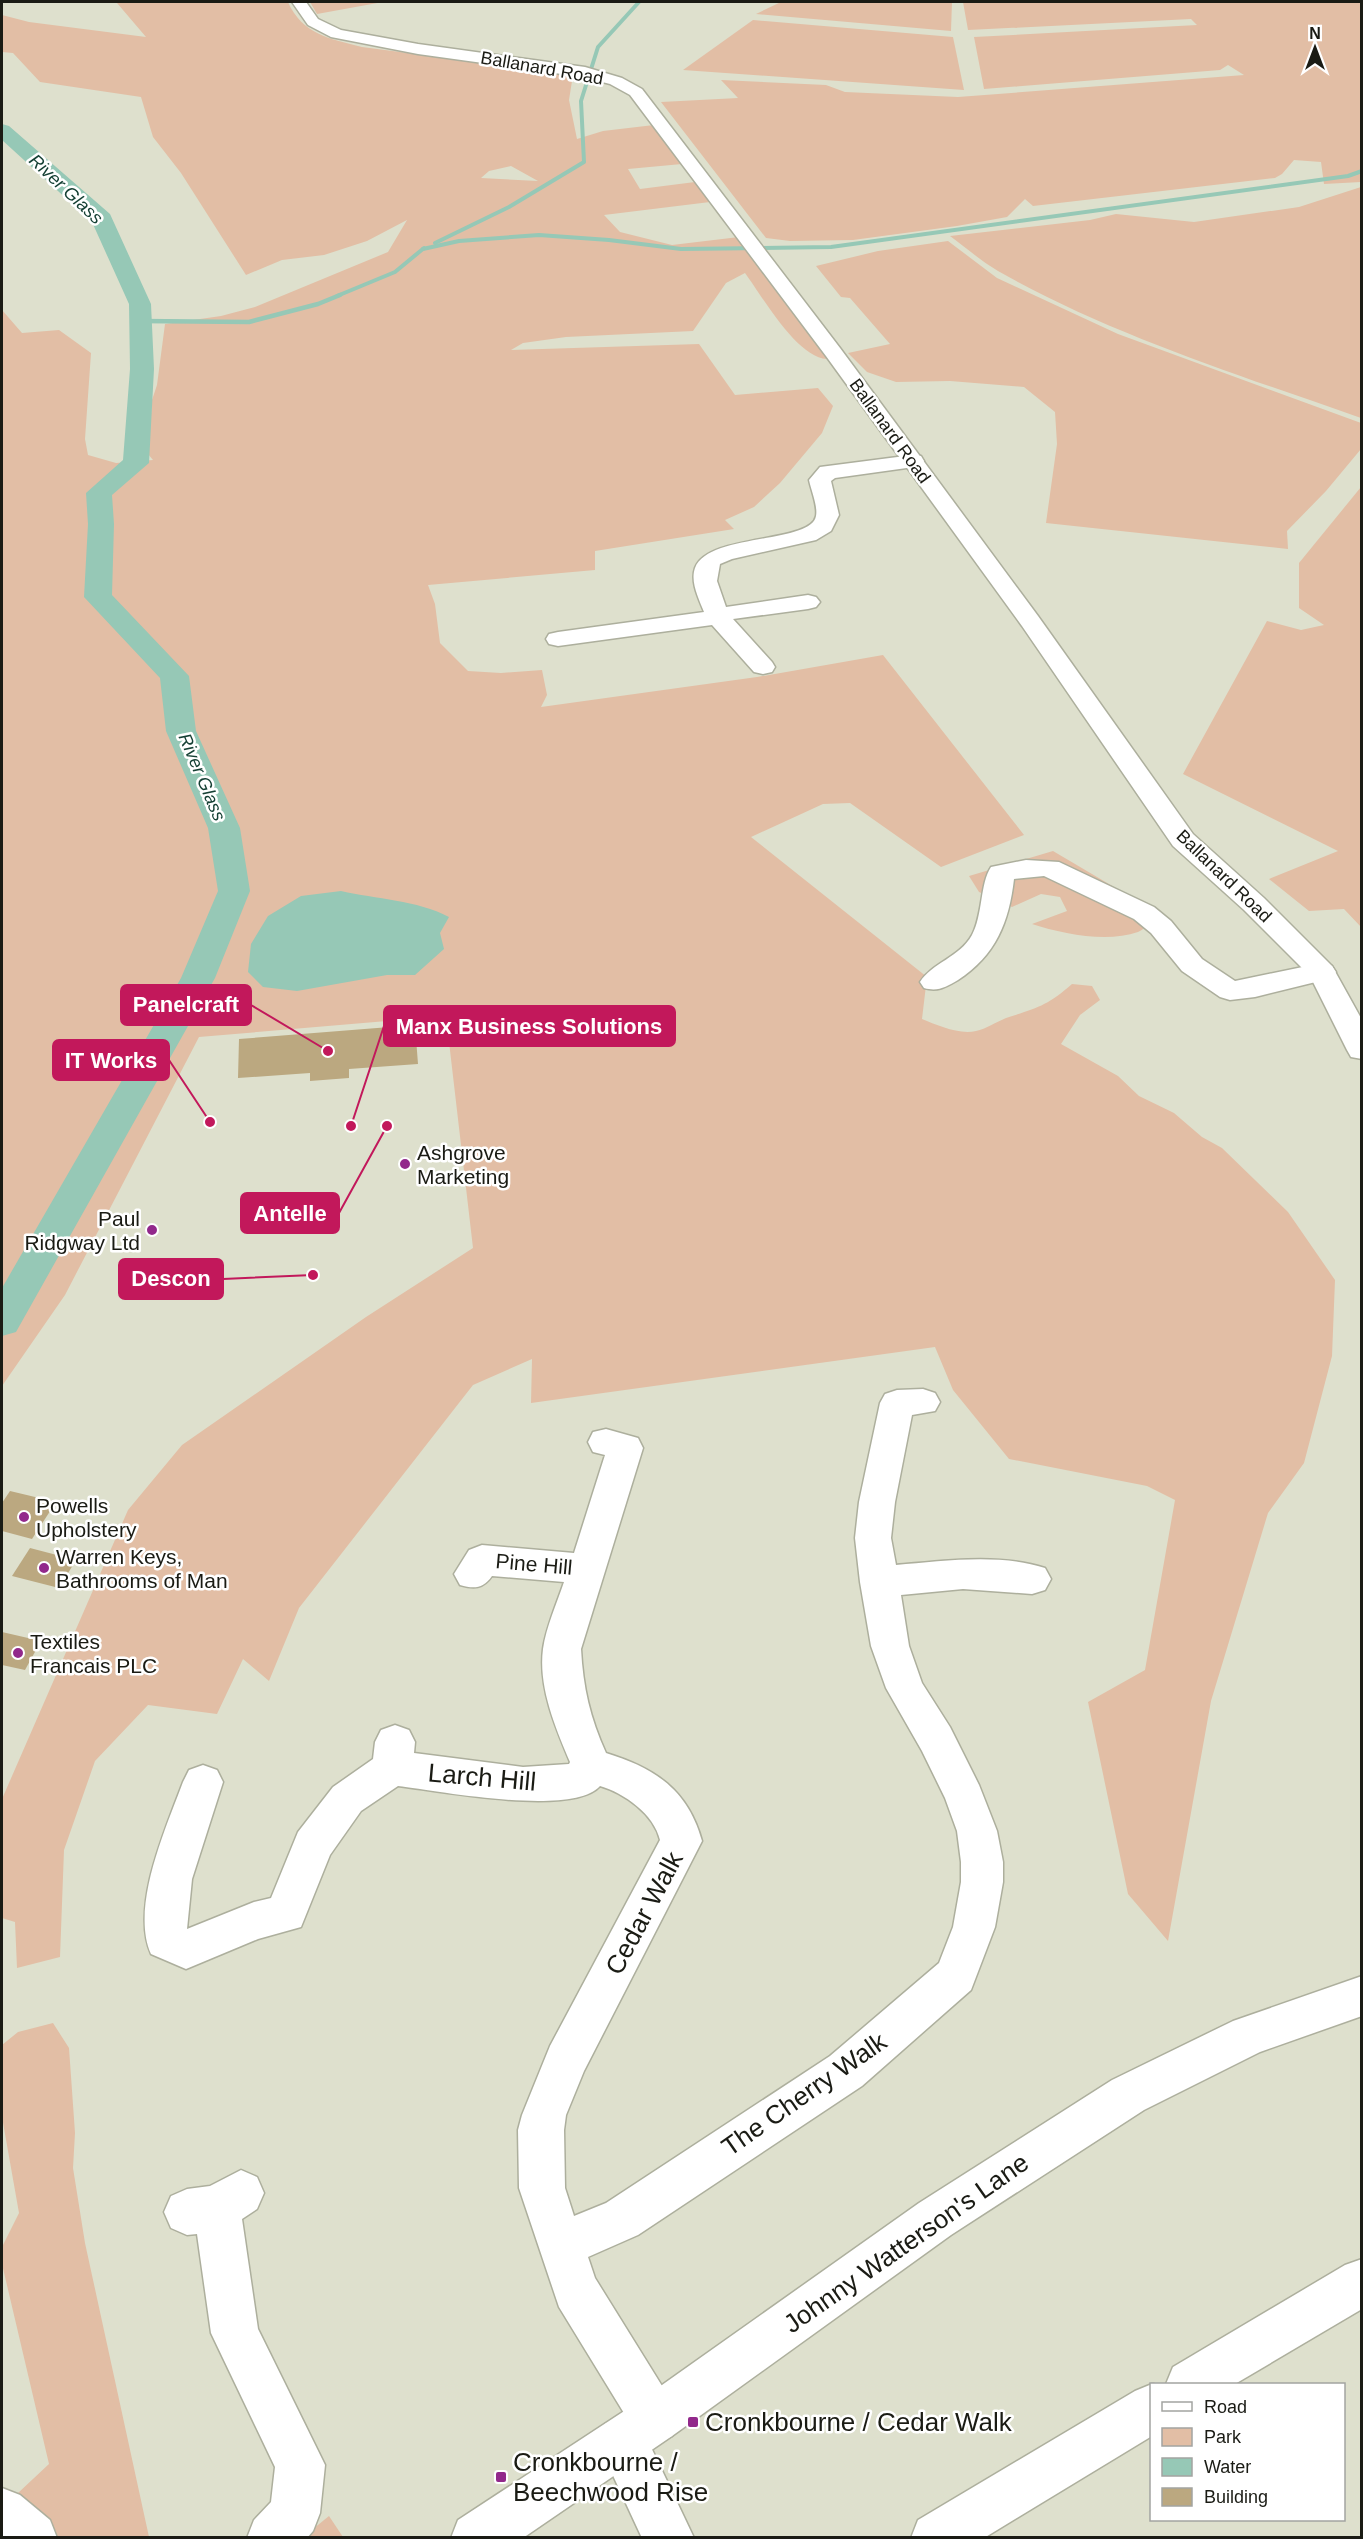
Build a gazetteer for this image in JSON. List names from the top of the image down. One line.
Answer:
{"streets":{"main road":["Ballanard Road","Pine Hill","Larch Hill","Cedar Walk","The Cherry Walk","Johnny Watterson's Lane"]},"crossings":[["Larch Hill","Cedar Walk"],["Cedar Walk","The Cherry Walk"],["Cedar Walk","Johnny Watterson's Lane"]],"water":["River Glass"],"places":{"other":["Panelcraft","IT Works","Manx Business Solutions","Antelle","Ashgrove Marketing","Paul Ridgway Ltd","Descon","Powells Upholstery","Warren Keys, Bathrooms of Man","Textiles Francais PLC"],"transit":["Cronkbourne / Cedar Walk","Cronkbourne / Beechwood Rise"]},"legend":["Road","Park","Water","Building"],"north":"top"}
